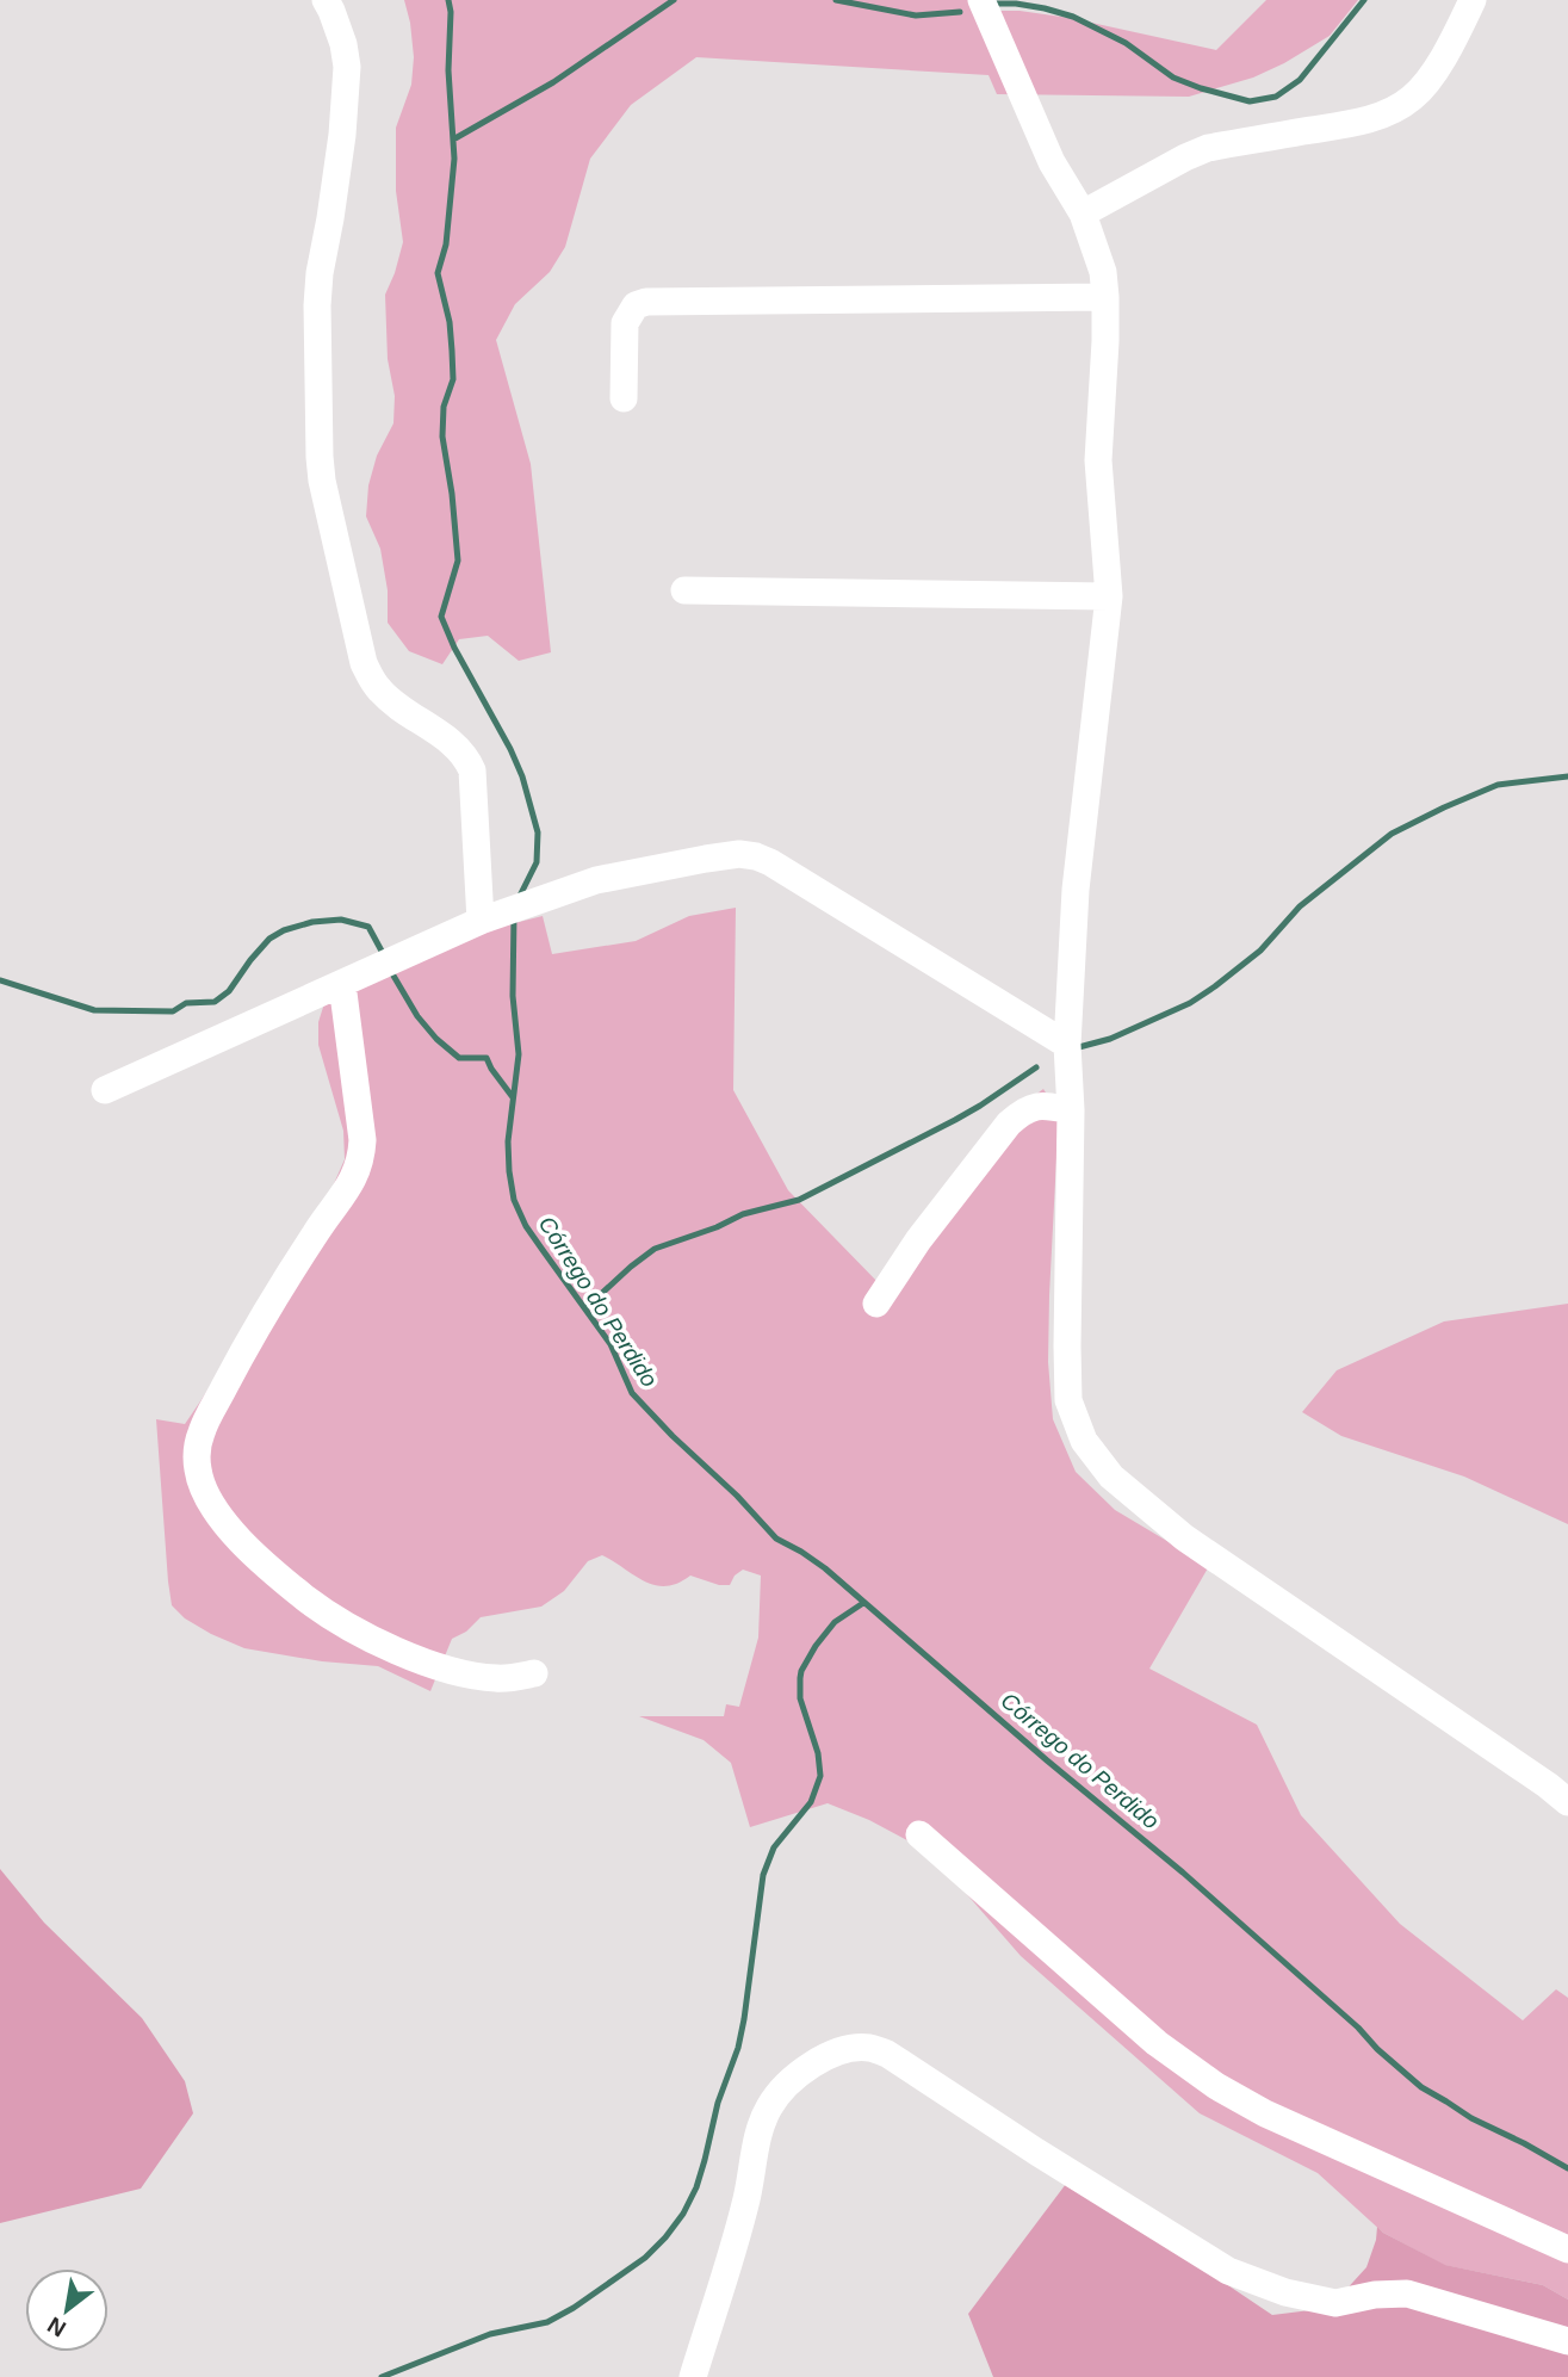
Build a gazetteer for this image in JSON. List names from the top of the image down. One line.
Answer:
{"water":["Córrego do Perdido"],"north":"bottom left"}
